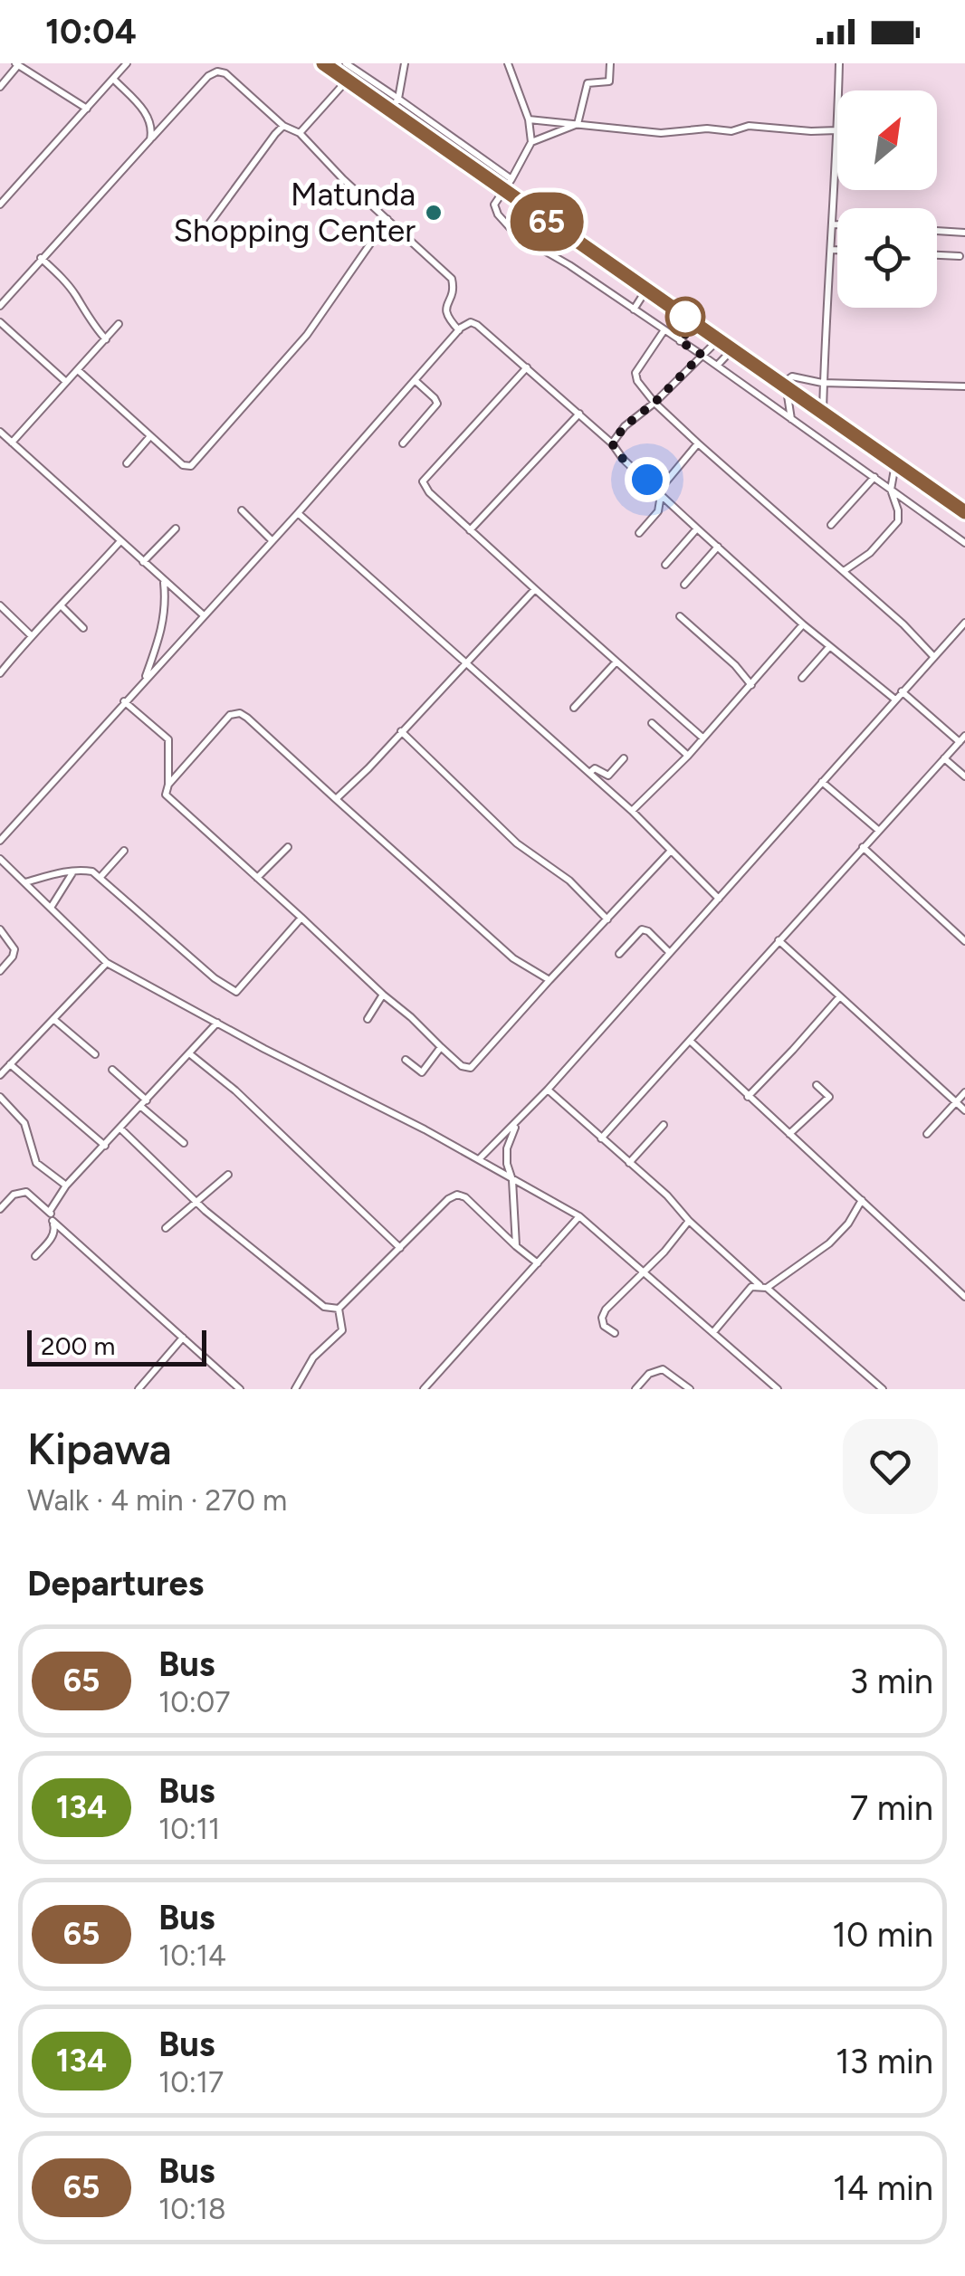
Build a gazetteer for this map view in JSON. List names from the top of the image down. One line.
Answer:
{"places":["Matunda Shopping Center"],"lines":["bus line 65"],"scale_bar":"200 m","north":"top right","page":{"status":"10:04","on_map":"65","scale":"200 m","heading":[["Kipawa","Walk · 4 min · 270 m"],"Departures"],"list":[{"mark":"65","name":"Bus","note":"10:07","value":"3 min"},{"mark":"134","name":"Bus","note":"10:11","value":"7 min"},{"mark":"65","name":"Bus","note":"10:14","value":"10 min"},{"mark":"134","name":"Bus","note":"10:17","value":"13 min"},{"mark":"65","name":"Bus","note":"10:18","value":"14 min"}]}}
